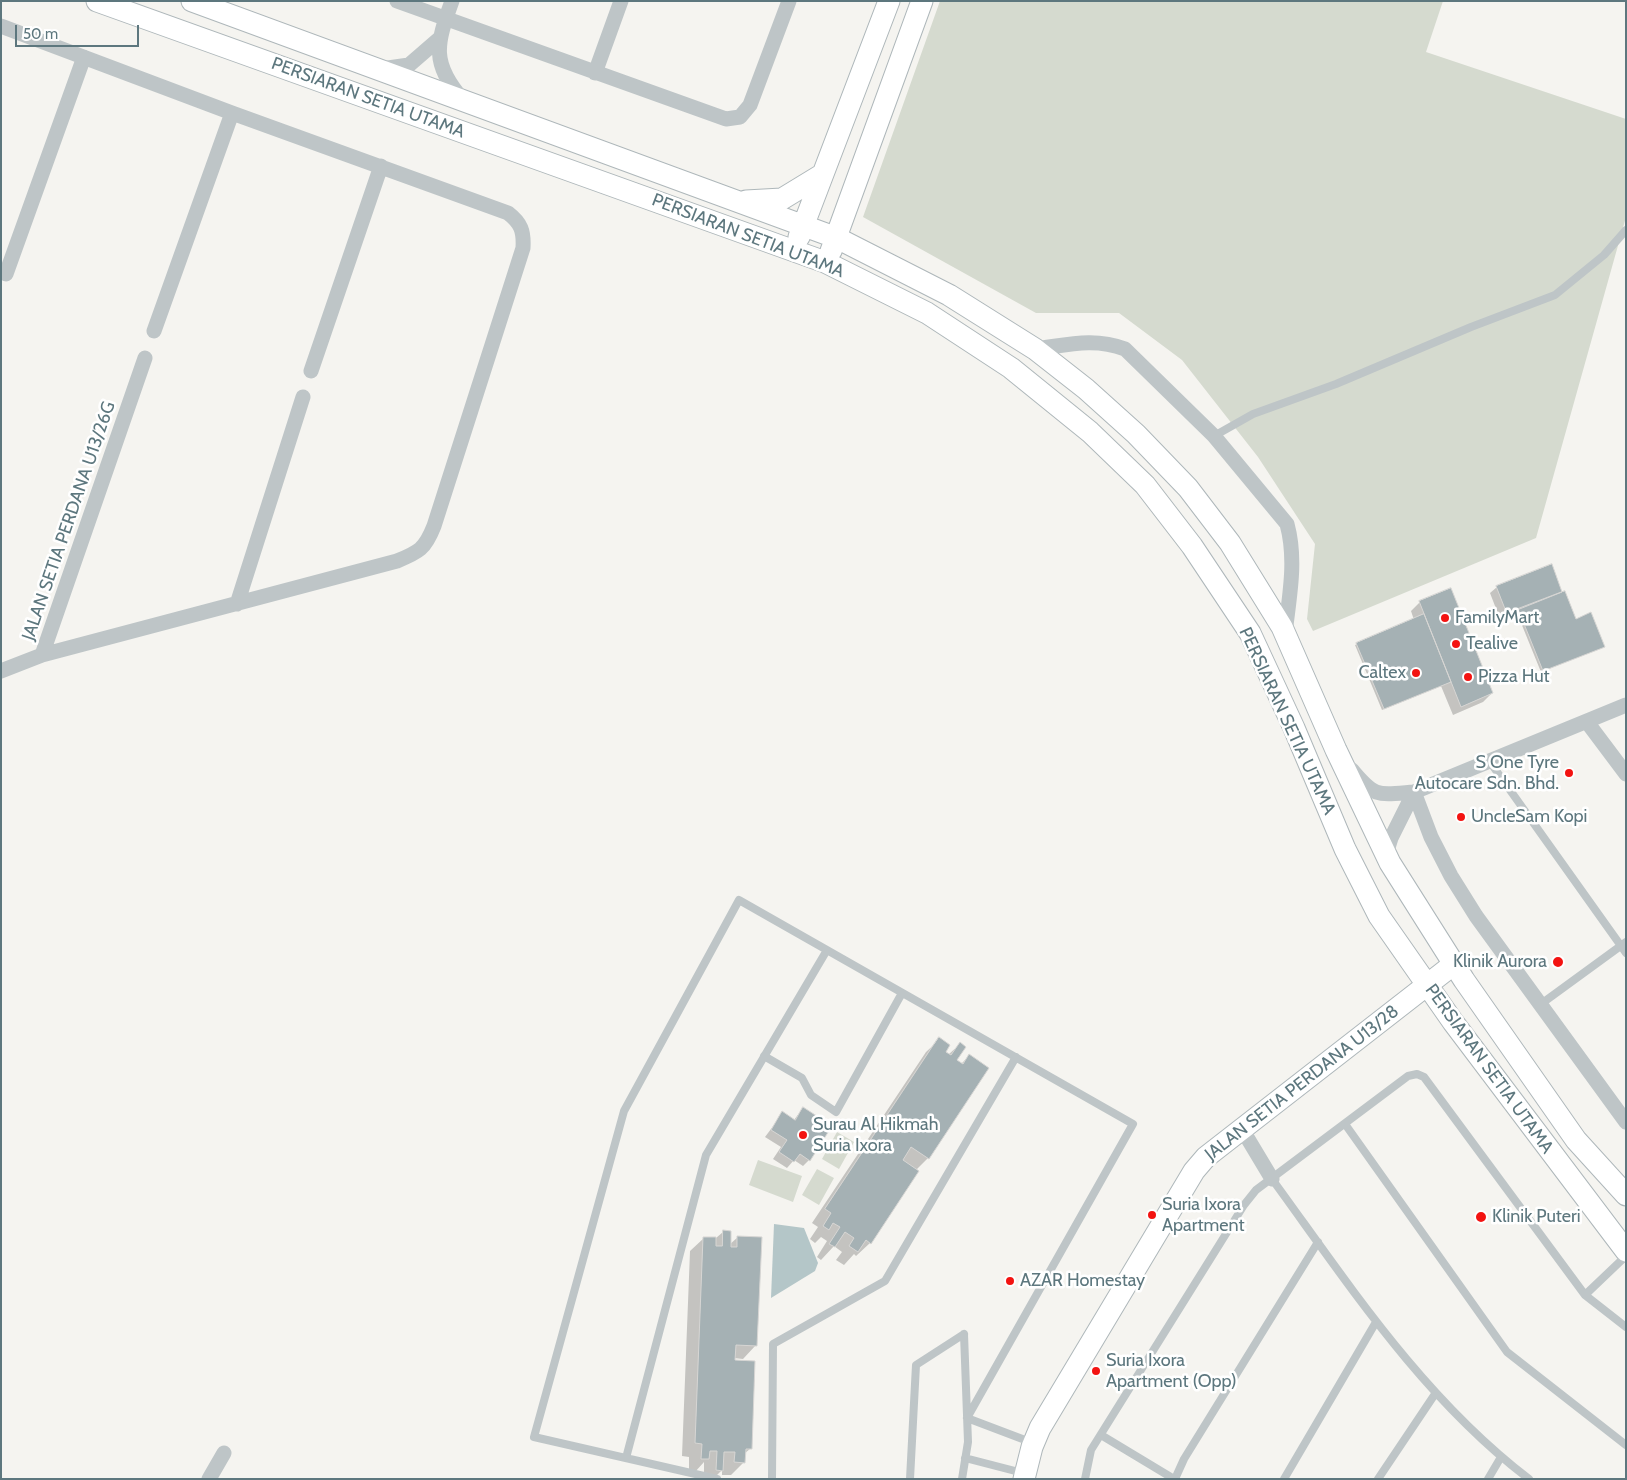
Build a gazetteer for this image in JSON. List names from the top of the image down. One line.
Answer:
{"streets":{"street":["PERSIARAN SETIA UTAMA","JALAN SETIA PERDANA U13/26G","JALAN SETIA PERDANA U13/28"]},"crossings":[["PERSIARAN SETIA UTAMA","JALAN SETIA PERDANA U13/28"]],"places":["FamilyMart","Tealive","Caltex","Pizza Hut","S One Tyre Autocare Sdn. Bhd.","UncleSam Kopi","Klinik Aurora","Surau Al Hikmah Suria Ixora","Suria Ixora Apartment","Klinik Puteri","AZAR Homestay","Suria Ixora Apartment (Opp)"],"scale_bar":"50 m"}
